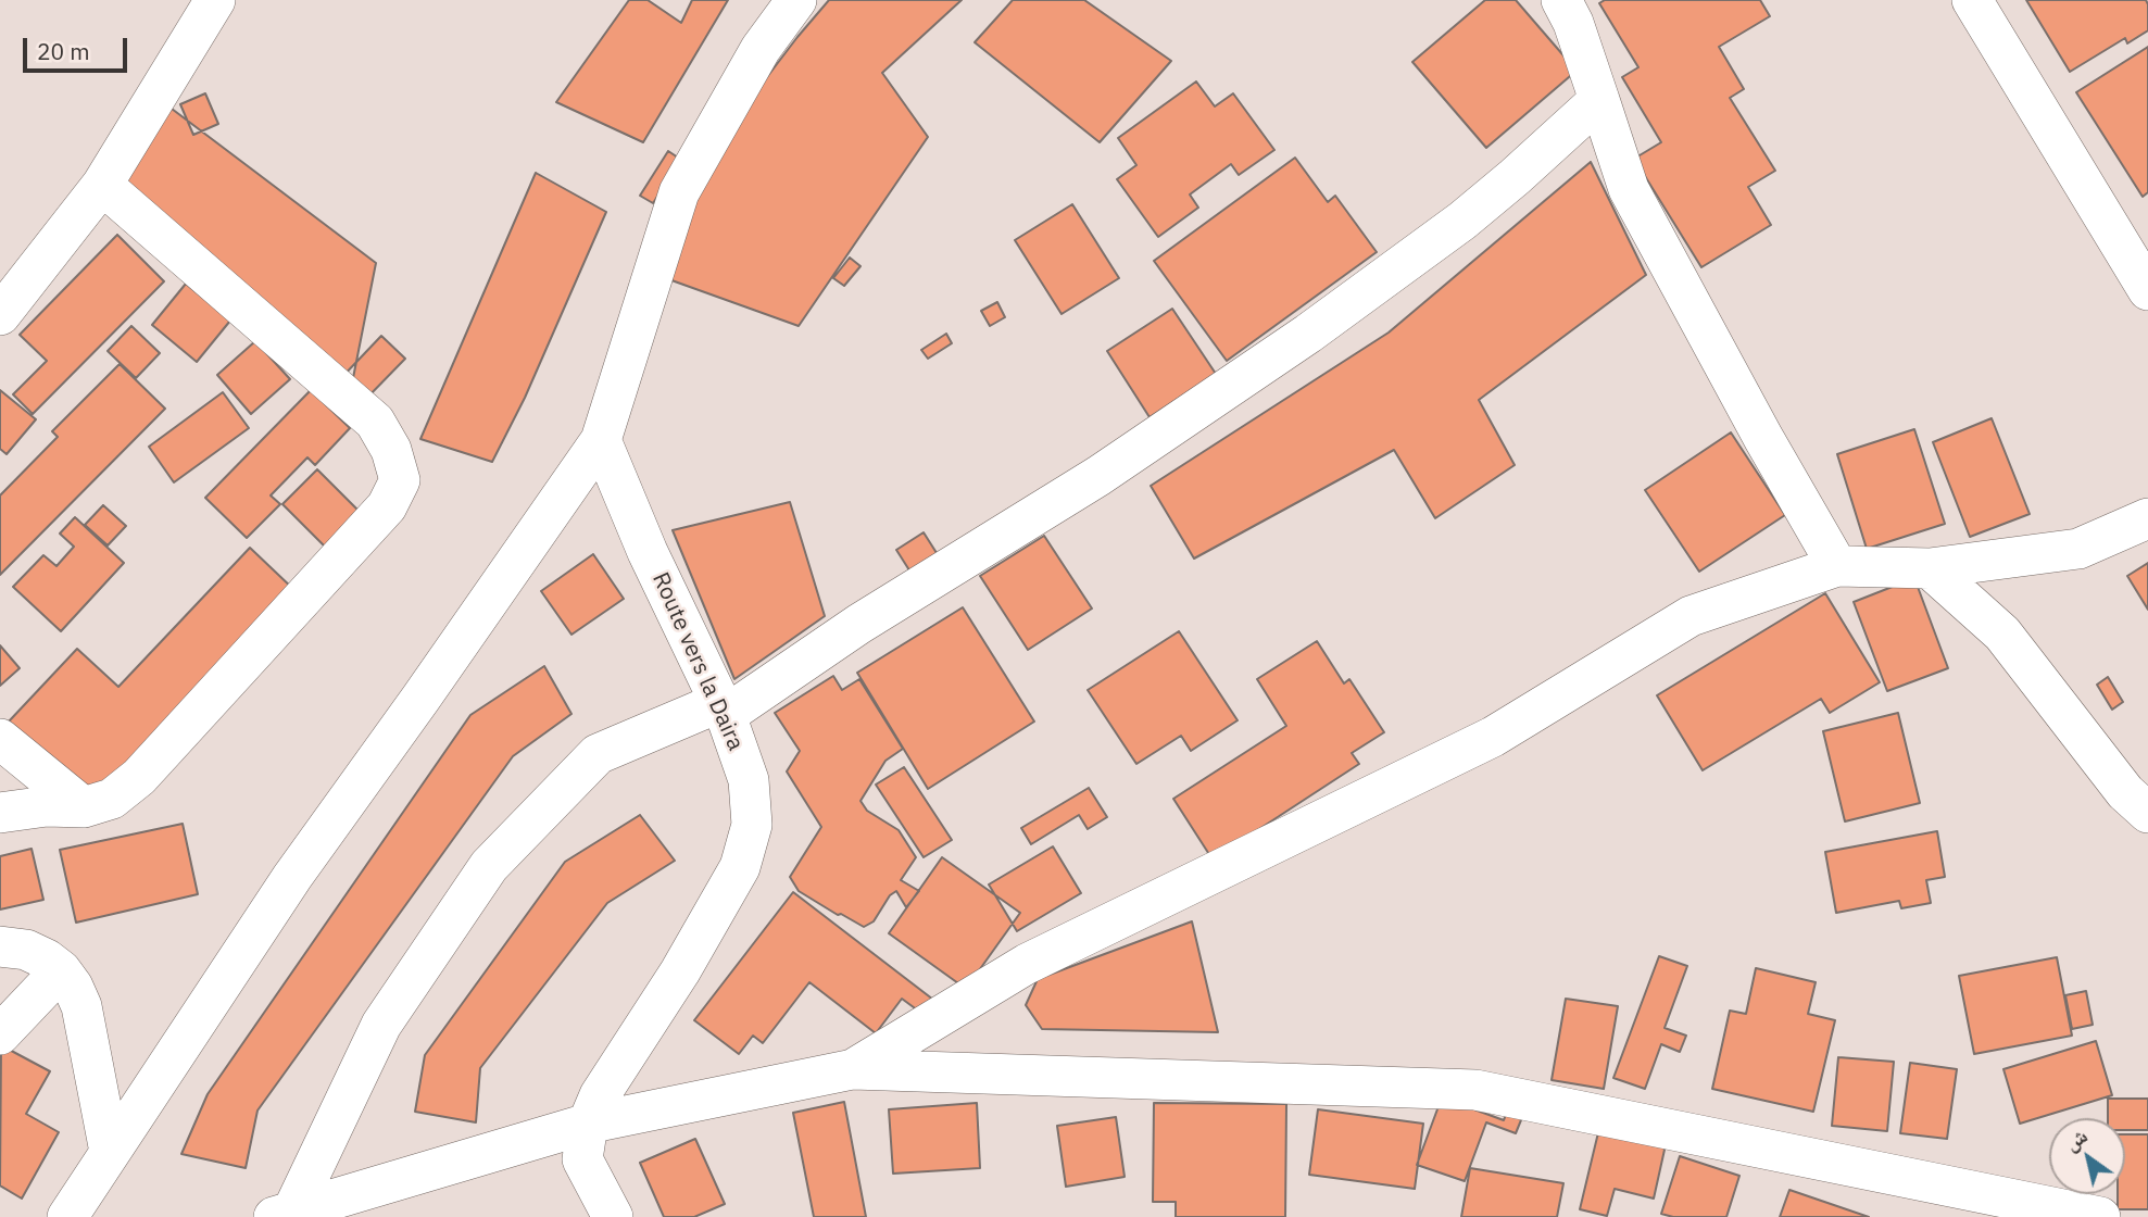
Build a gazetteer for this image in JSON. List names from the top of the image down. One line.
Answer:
{"streets":{"street":["Route vers la Daira"]},"scale_bar":"20 m","north":"top left"}
